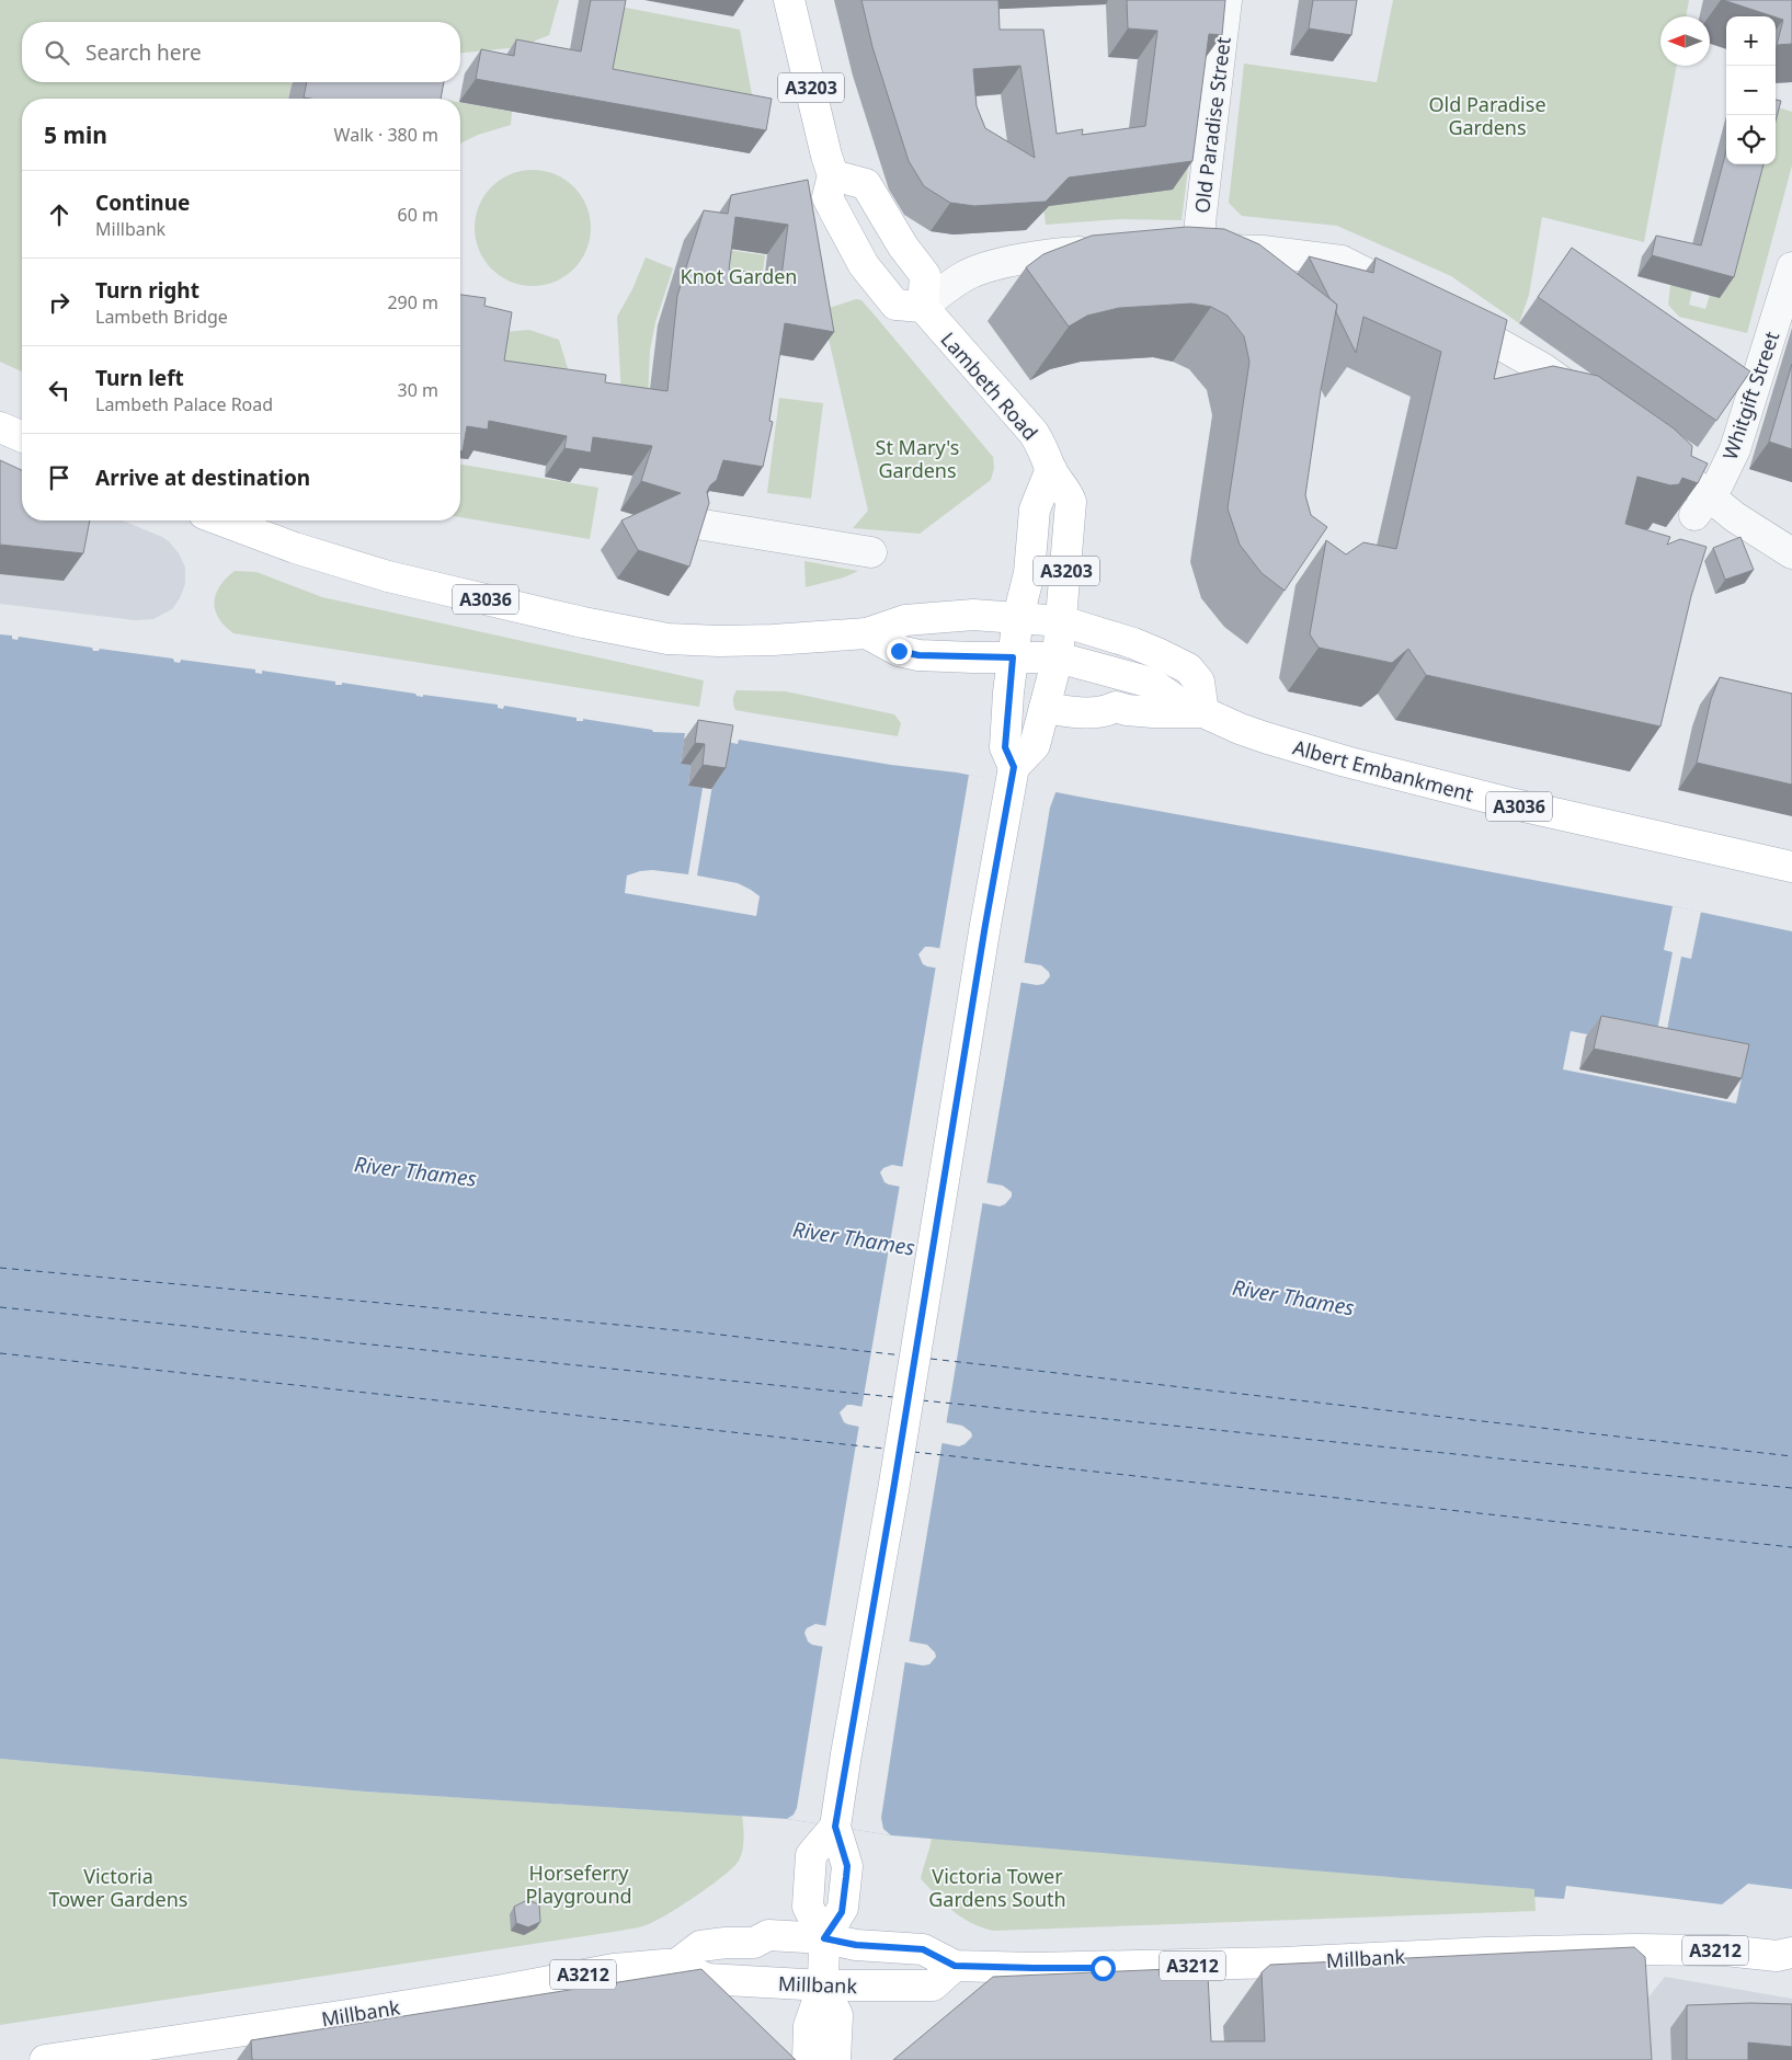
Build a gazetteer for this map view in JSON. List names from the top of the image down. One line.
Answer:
{"streets":{"main road":["A3203","Lambeth Road","A3036","Albert Embankment","A3212","Millbank"],"street":["Old Paradise Street","Whitgift Street"]},"crossings":[["A3203","Lambeth Road"],["A3203","A3036"],["A3203","Albert Embankment"],["Lambeth Road","A3036"],["Lambeth Road","Albert Embankment"],["A3036","Albert Embankment"]],"water":["River Thames"],"parks":["Old Paradise Gardens","Knot Garden","St Mary's Gardens","Horseferry Playground","Victoria Tower Gardens","Victoria Tower Gardens South"],"north":"left","page":{"map_buttons":["+","−"],"search":"Search here","heading":["5 min","Walk · 380 m"],"list":[["Continue","Millbank","60 m"],["Turn right","Lambeth Bridge","290 m"],["Turn left","Lambeth Palace Road","30 m"],"Arrive at destination"]}}
